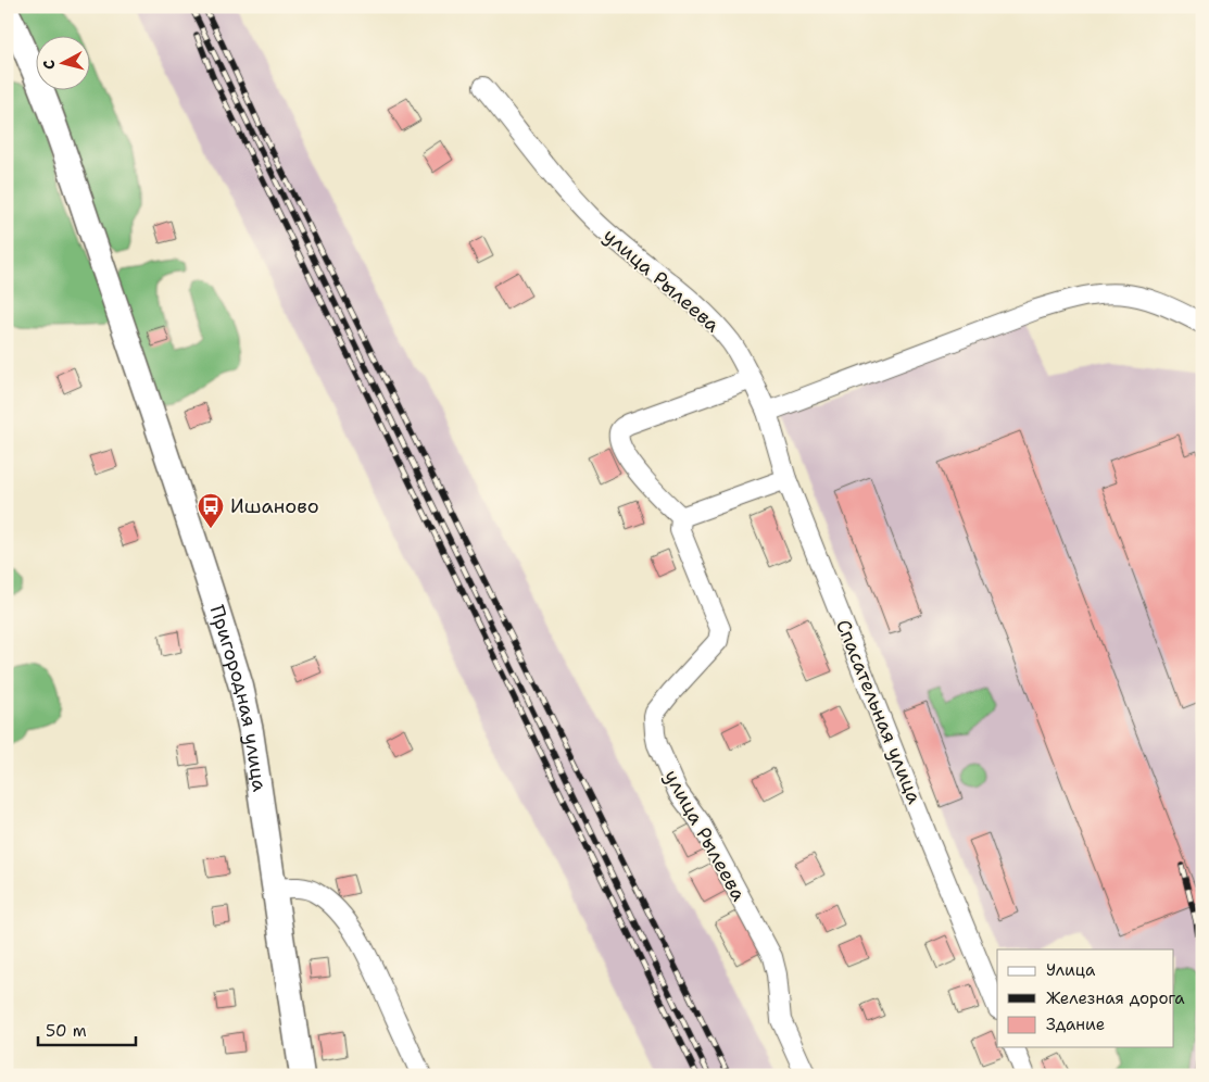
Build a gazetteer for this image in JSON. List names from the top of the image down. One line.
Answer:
{"streets":{"main road":["Пригородная улица"],"street":["улица Рылеева","Спасательная улица"]},"crossings":[["улица Рылеева","Спасательная улица"]],"places":{"bus stop":["Ишаново"]},"legend":["Улица","Железная дорога","Здание"],"scale_bar":"50 m","north":"left"}
